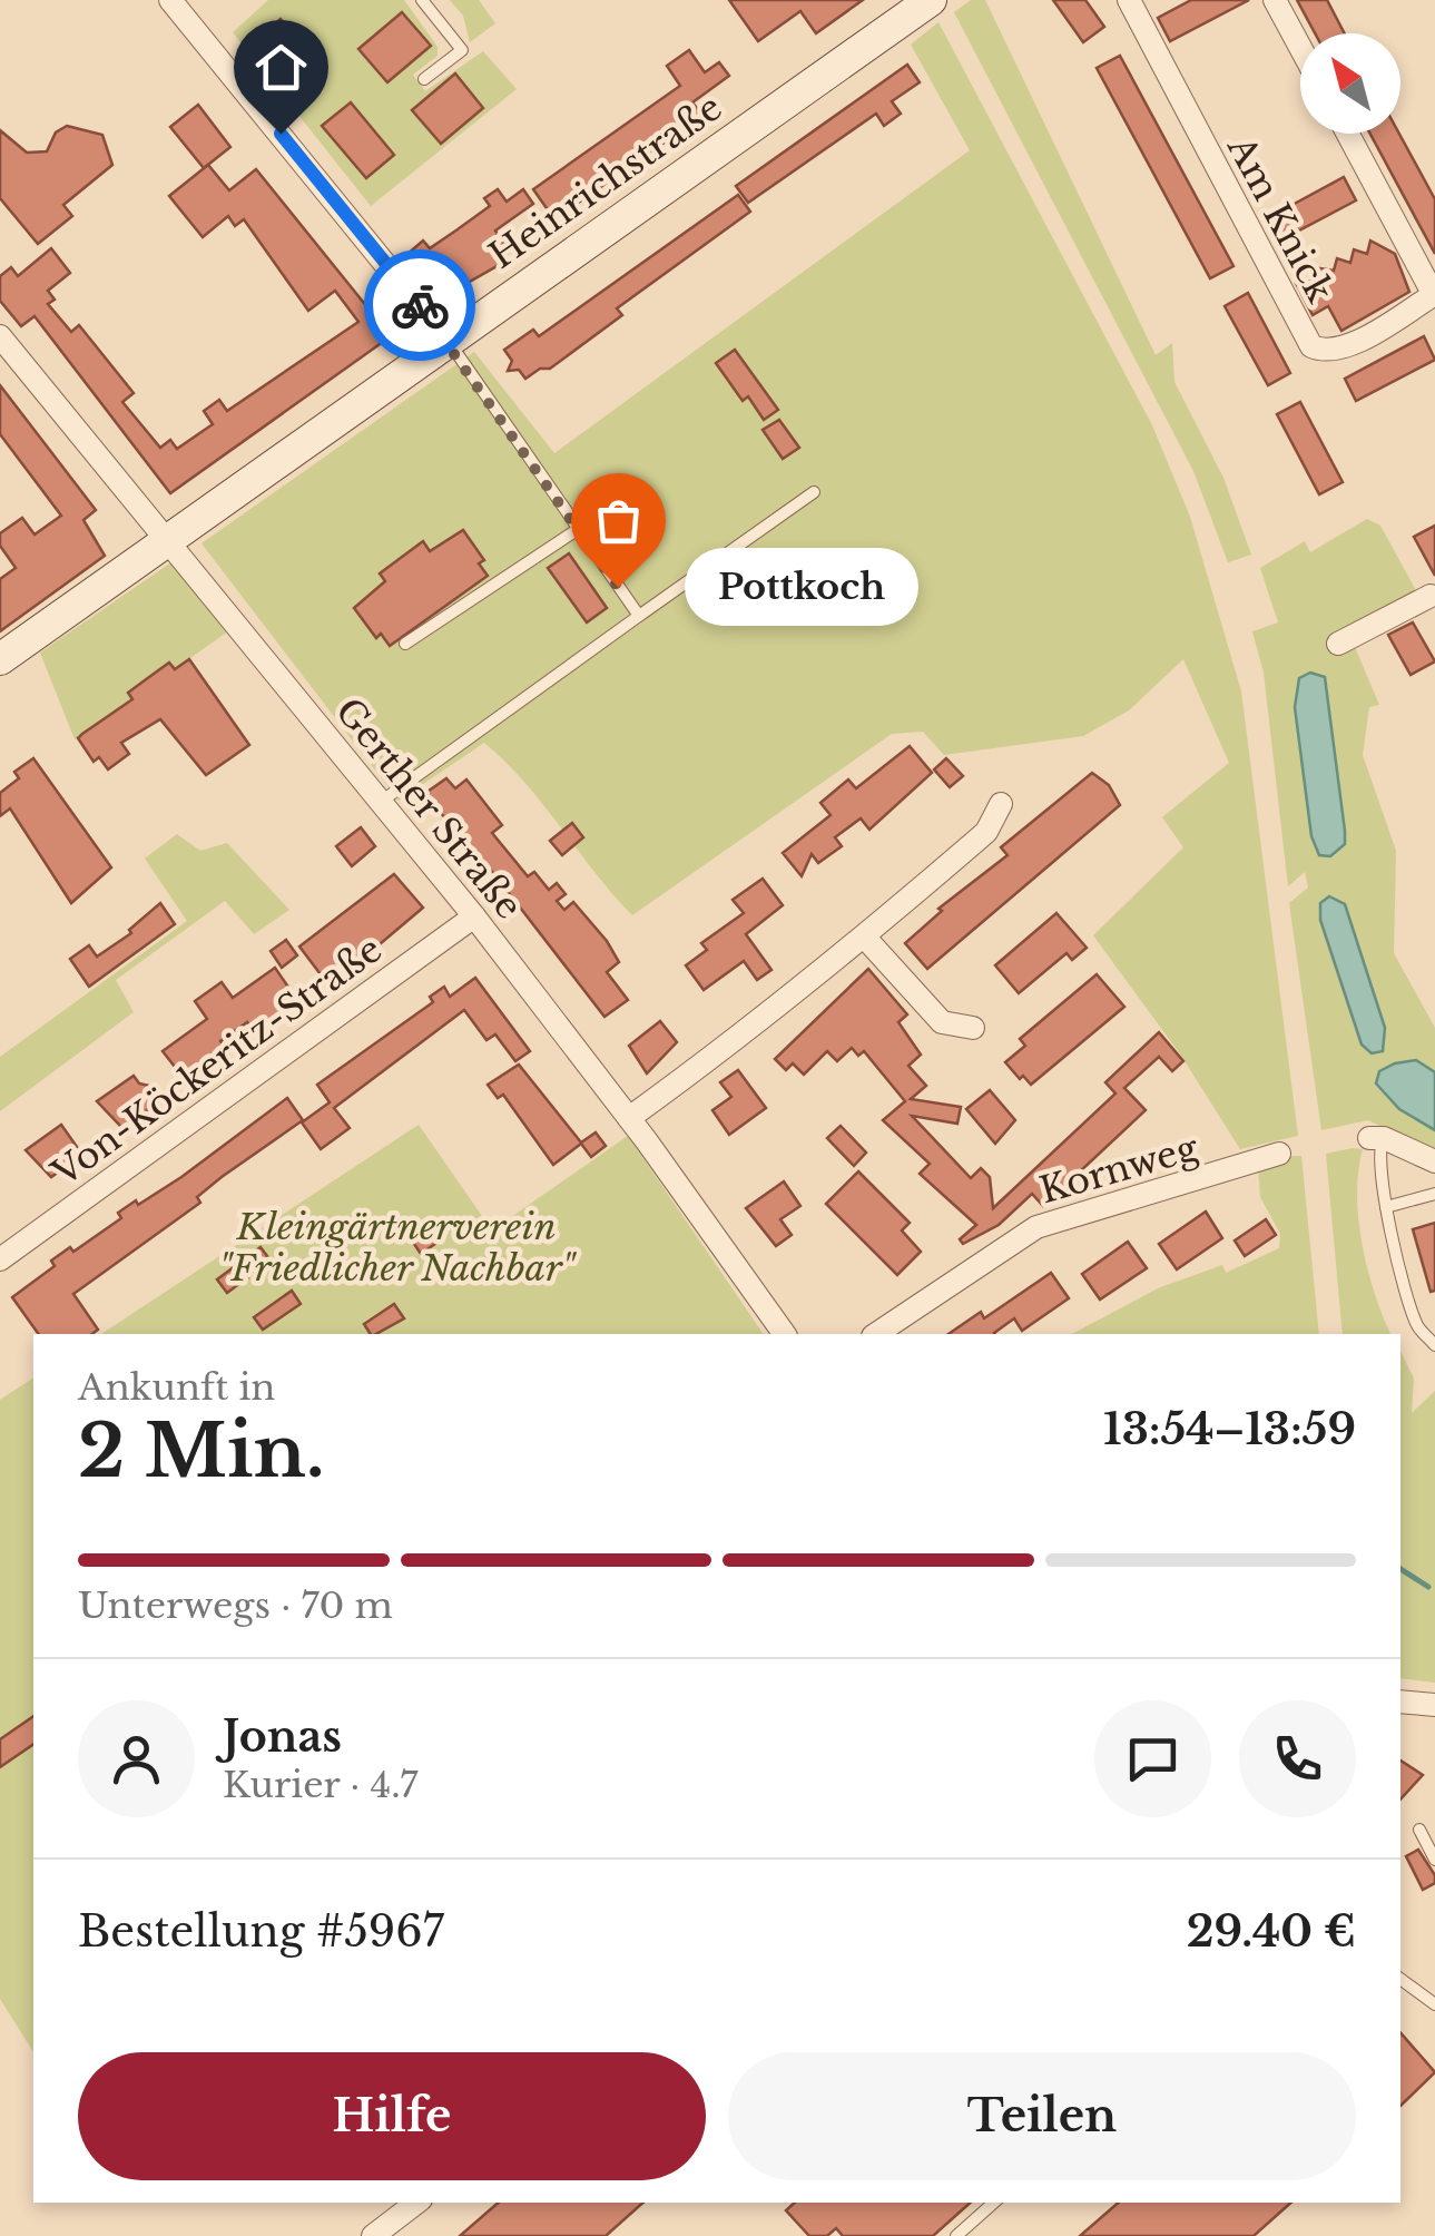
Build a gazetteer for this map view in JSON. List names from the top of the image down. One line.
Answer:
{"streets":{"street":["Heinrichstraße","Am Knick","Gerther Straße","Von-Köckeritz-Straße","Kornweg"]},"crossings":[["Heinrichstraße","Gerther Straße"],["Gerther Straße","Von-Köckeritz-Straße"]],"parks":["Kleingärtnerverein \"Friedlicher Nachbar\""],"places":["Pottkoch"],"north":"top left","page":{"bubble":"Pottkoch","heading":["2 Min.","Ankunft in","13:54–13:59"],"panel":["Jonas","Kurier · 4.7","Bestellung #5967","29.40 €"],"bar":"Unterwegs · 70 m","buttons":["Hilfe","Teilen"]}}
